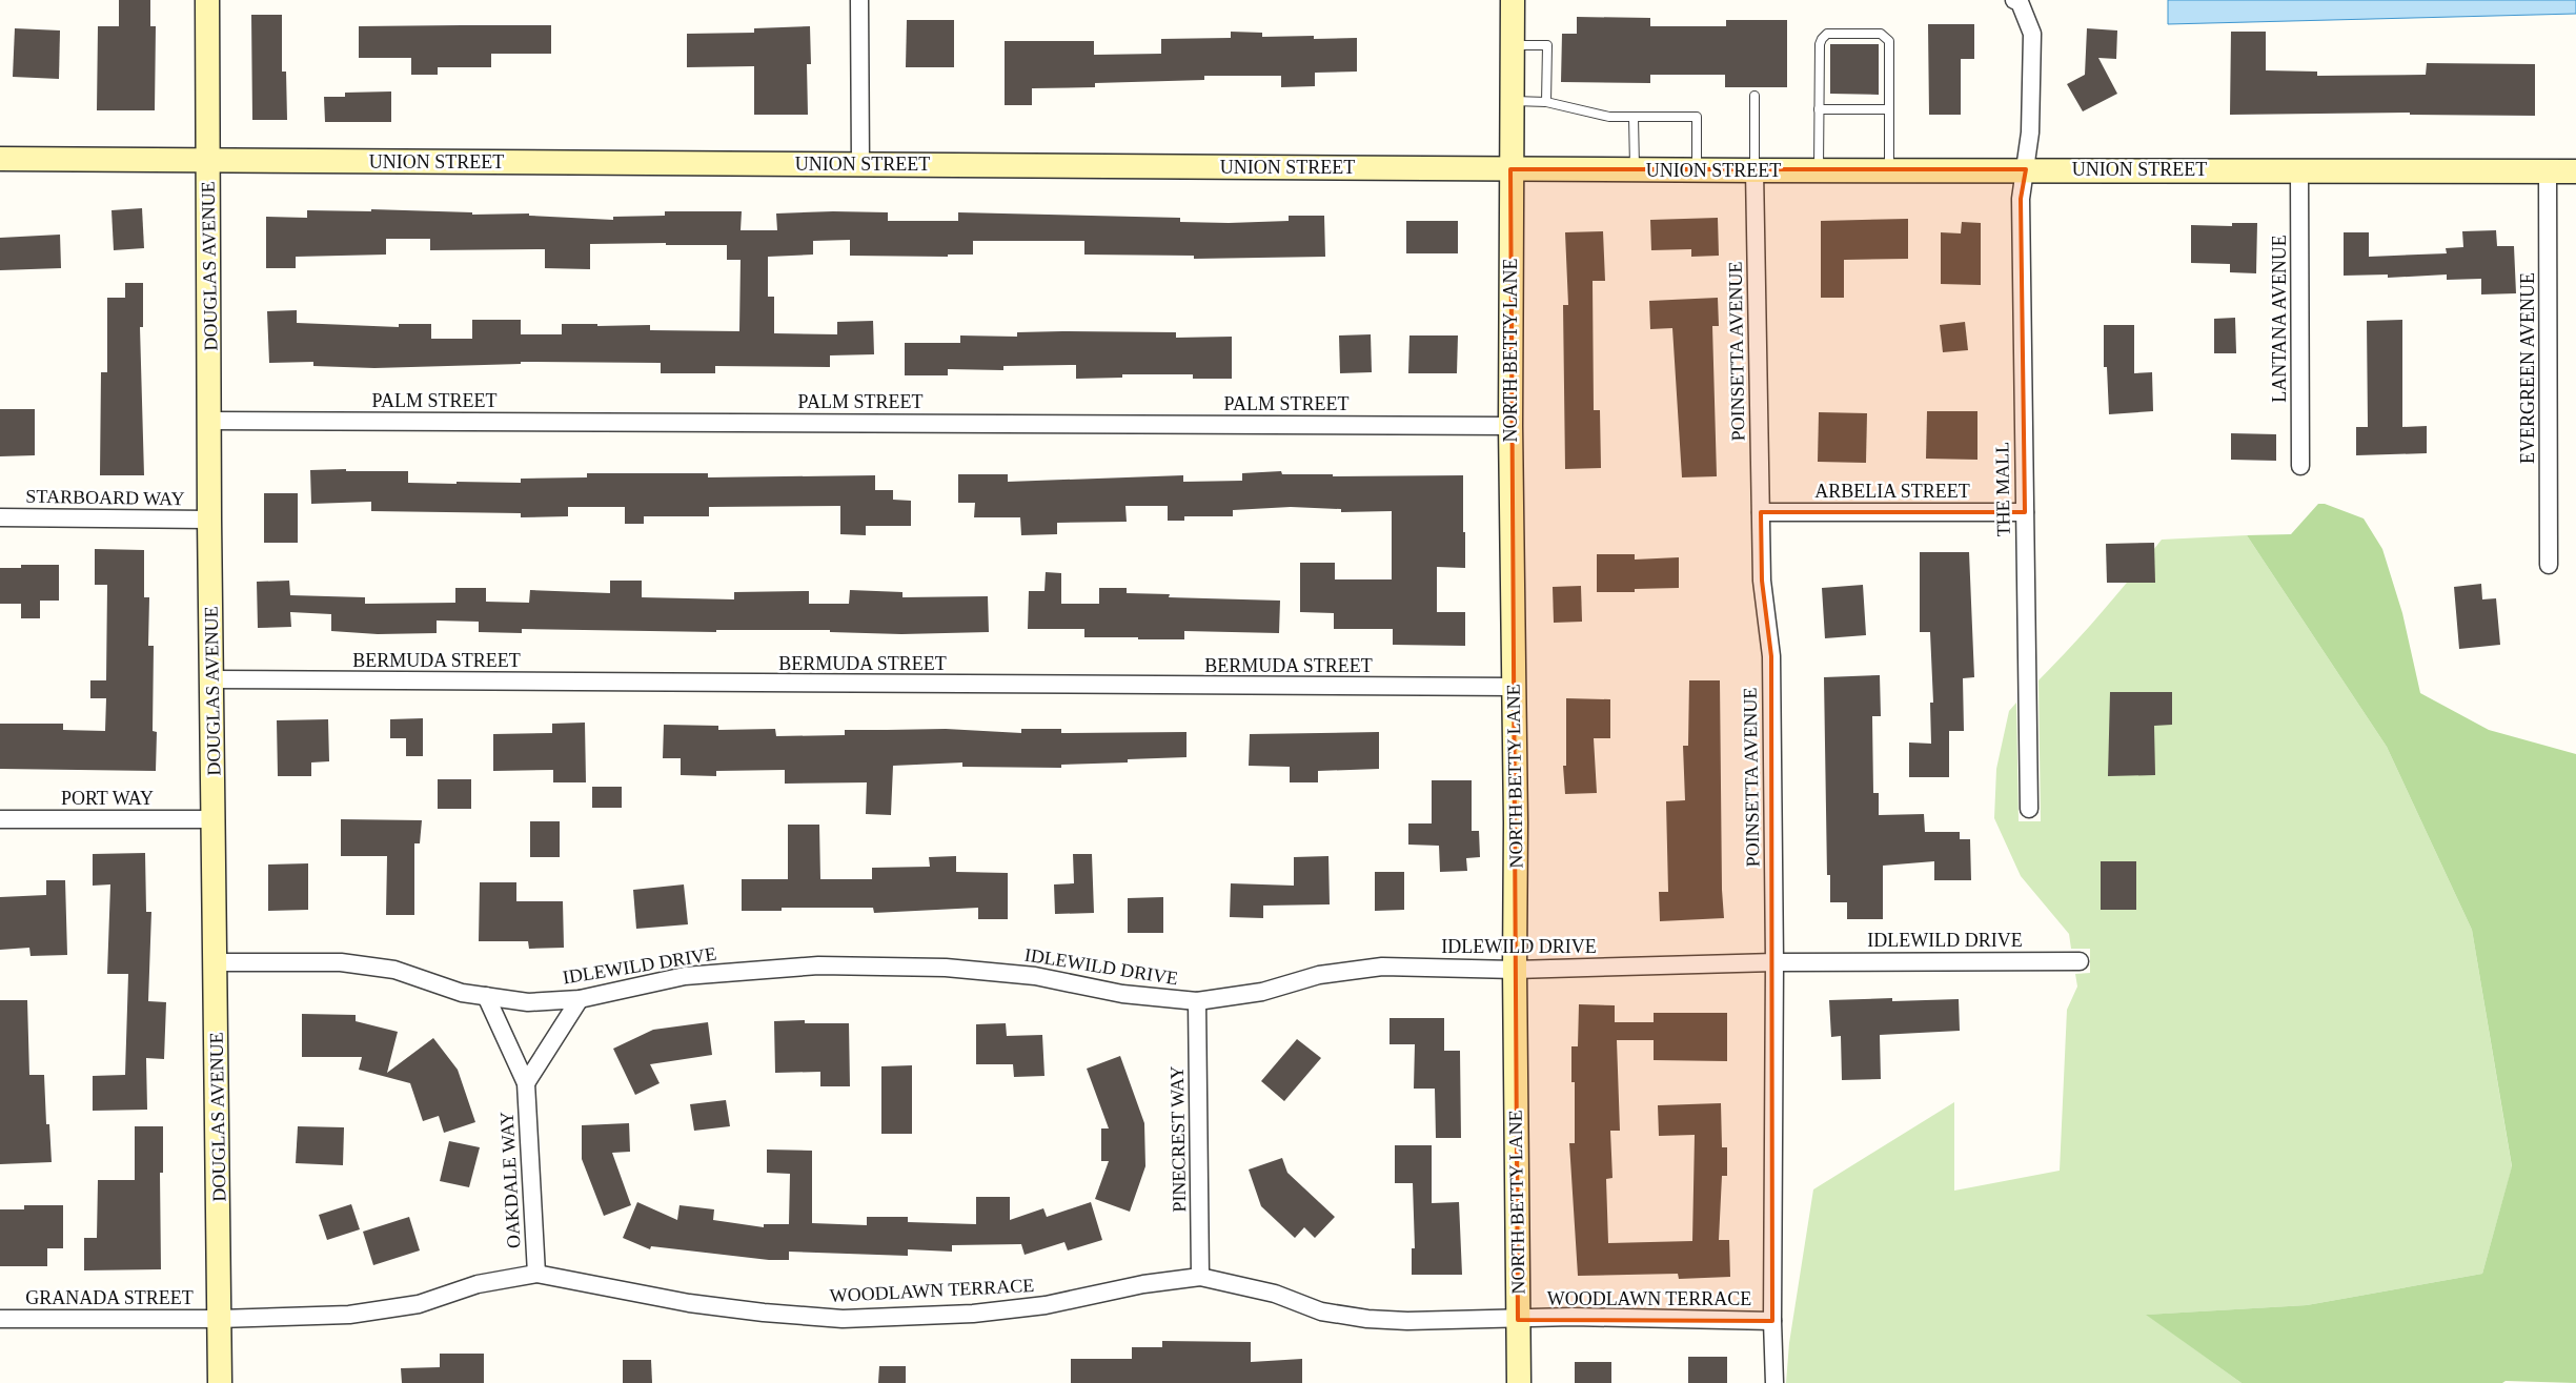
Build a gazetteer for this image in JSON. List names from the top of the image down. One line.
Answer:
{"streets":{"street":["UNION STREET","DOUGLAS AVENUE","LANTANA AVENUE","NORTH BETTY LANE","POINSETTA AVENUE","EVERGREEN AVENUE","PALM STREET","THE MALL","ARBELIA STREET","STARBOARD WAY","BERMUDA STREET","PORT WAY","IDLEWILD DRIVE","PINECREST WAY","OAKDALE WAY","WOODLAWN TERRACE","GRANADA STREET"]},"crossings":[["UNION STREET","DOUGLAS AVENUE"],["UNION STREET","LANTANA AVENUE"],["UNION STREET","NORTH BETTY LANE"],["UNION STREET","POINSETTA AVENUE"],["UNION STREET","EVERGREEN AVENUE"],["UNION STREET","THE MALL"],["DOUGLAS AVENUE","PALM STREET"],["DOUGLAS AVENUE","STARBOARD WAY"],["DOUGLAS AVENUE","BERMUDA STREET"],["DOUGLAS AVENUE","PORT WAY"],["DOUGLAS AVENUE","IDLEWILD DRIVE"],["DOUGLAS AVENUE","WOODLAWN TERRACE"],["DOUGLAS AVENUE","GRANADA STREET"],["NORTH BETTY LANE","PALM STREET"],["NORTH BETTY LANE","BERMUDA STREET"],["NORTH BETTY LANE","IDLEWILD DRIVE"],["NORTH BETTY LANE","WOODLAWN TERRACE"],["POINSETTA AVENUE","ARBELIA STREET"],["POINSETTA AVENUE","IDLEWILD DRIVE"],["POINSETTA AVENUE","WOODLAWN TERRACE"],["THE MALL","ARBELIA STREET"],["IDLEWILD DRIVE","PINECREST WAY"],["IDLEWILD DRIVE","OAKDALE WAY"],["PINECREST WAY","WOODLAWN TERRACE"],["OAKDALE WAY","WOODLAWN TERRACE"],["WOODLAWN TERRACE","GRANADA STREET"]]}
